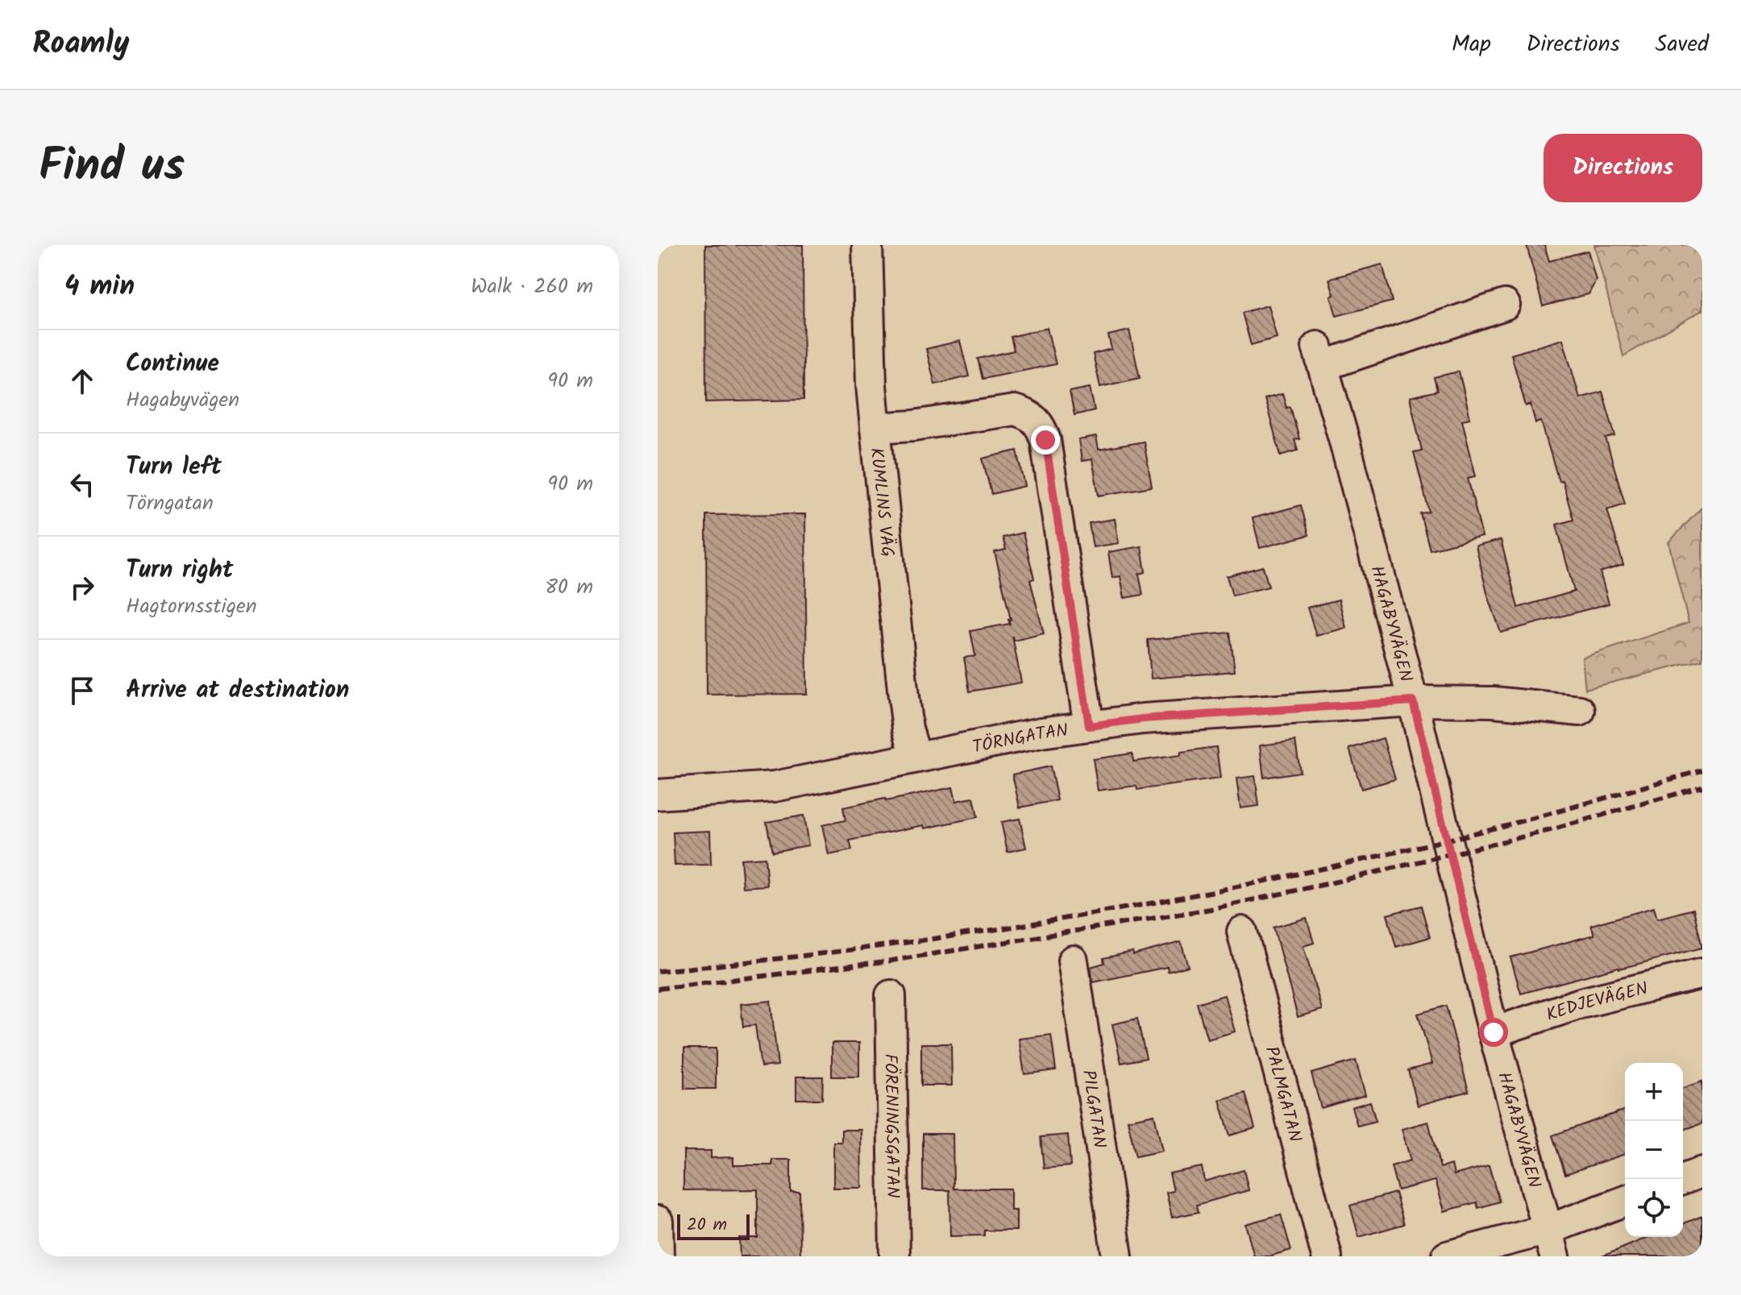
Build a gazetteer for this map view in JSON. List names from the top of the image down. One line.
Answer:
{"streets":{"street":["KUMLINS VÄG","HAGABYVÄGEN","TÖRNGATAN","KEDJEVÄGEN","PALMGATAN","PILGATAN","FÖRENINGSGATAN"]},"crossings":[["KUMLINS VÄG","TÖRNGATAN"],["HAGABYVÄGEN","TÖRNGATAN"],["HAGABYVÄGEN","KEDJEVÄGEN"]],"scale_bar":"20 m","page":{"header":"Roamly","nav":["Map","Directions","Saved"],"title":"Find us","buttons":"Directions","heading":["4 min","Walk · 260 m"],"list":[["Continue","Hagabyvägen","90 m"],["Turn left","Törngatan","90 m"],["Turn right","Hagtornsstigen","80 m"],"Arrive at destination"],"map_buttons":["+","−"],"scale":"20 m"}}
